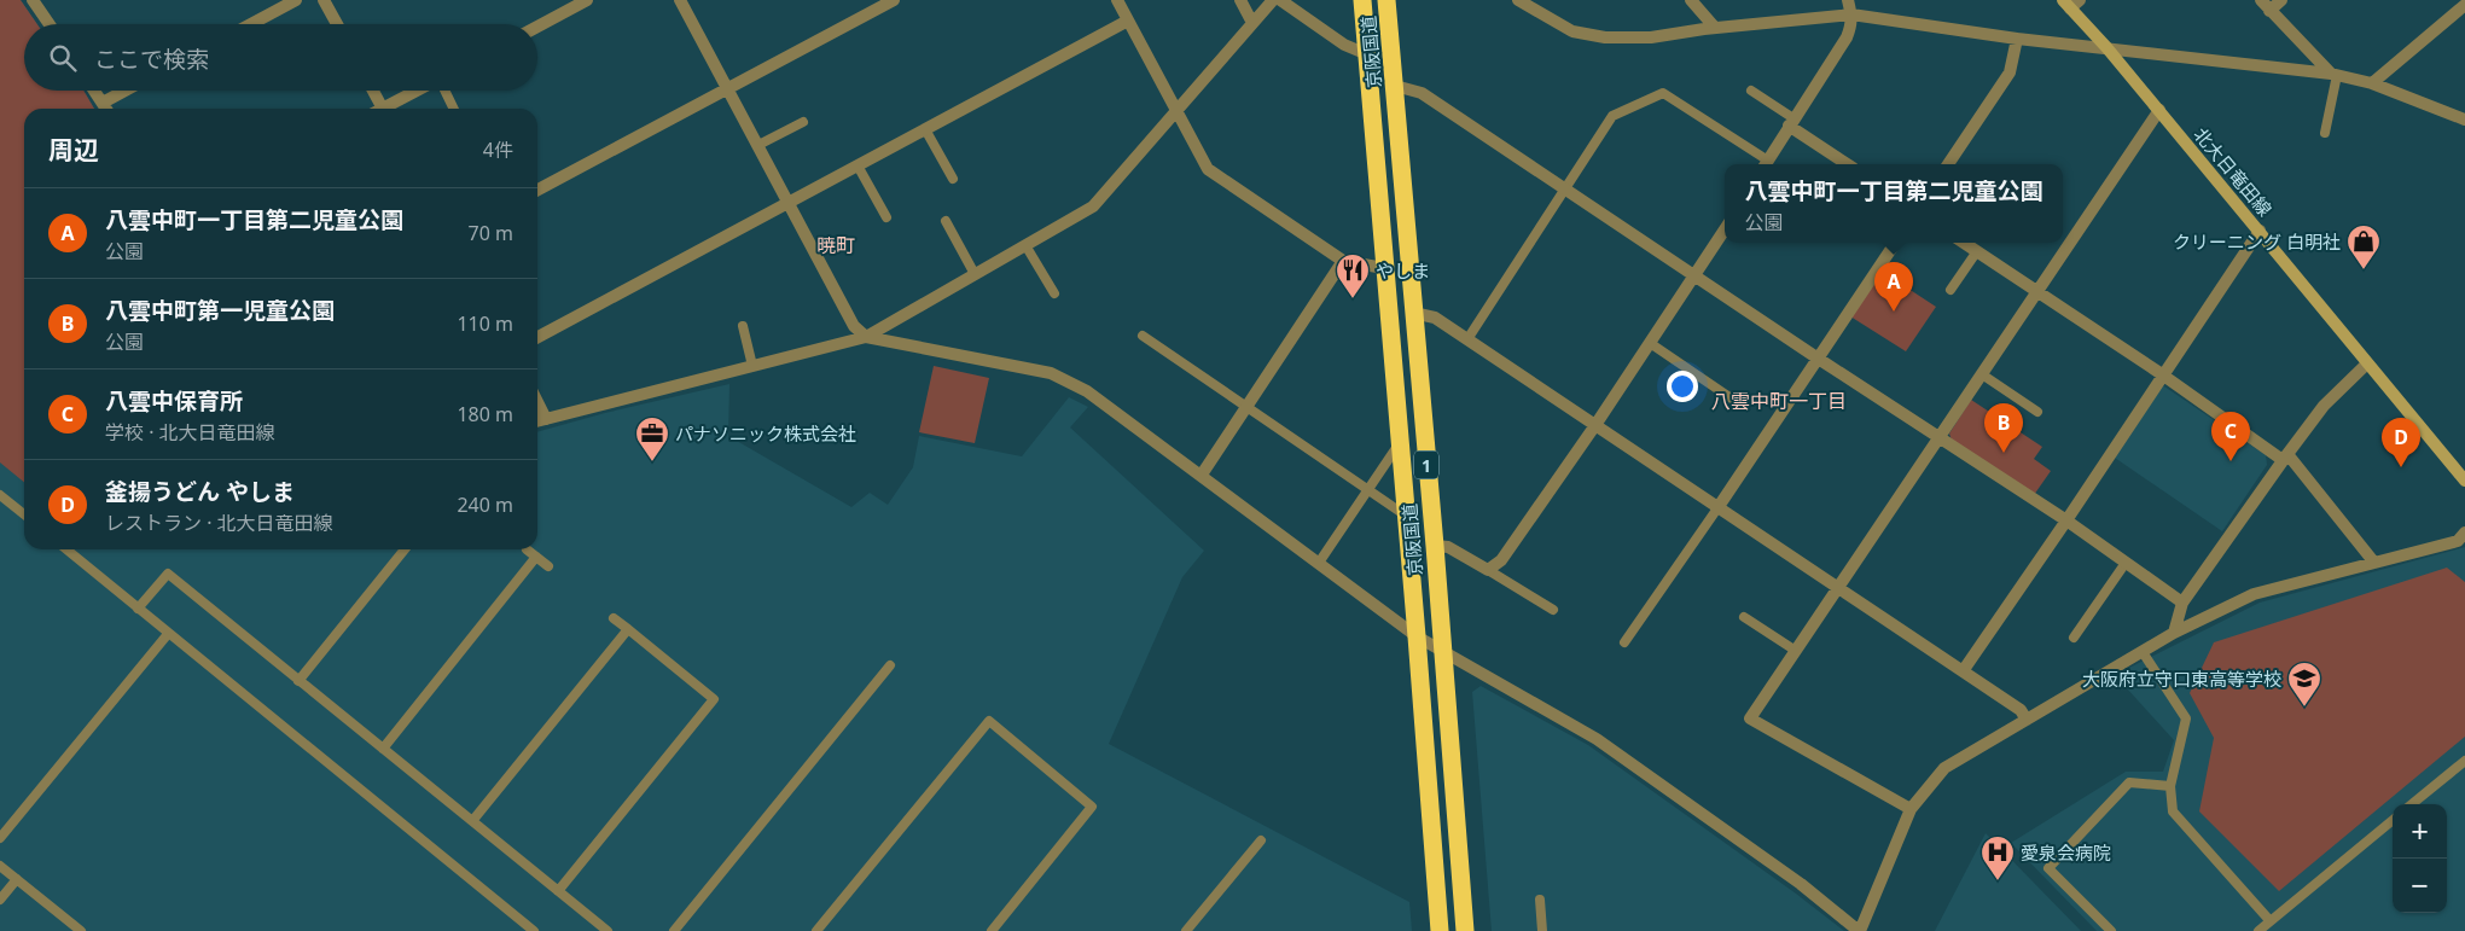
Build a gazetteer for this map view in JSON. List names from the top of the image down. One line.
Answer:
{"streets":{"highway":["京阪国道","1"],"main road":["北大日竜田線"]},"districts":["暁町","八雲中町一丁目"],"places":{"shop":["クリーニング 白明社"],"restaurant":["やしま"],"office":["パナソニック株式会社"],"school or university":["大阪府立守口東高等学校"],"hospital":["愛泉会病院"]},"page":{"search":"ここで検索","heading":["周辺","4件"],"popup":["八雲中町一丁目第二児童公園","公園"],"list":[{"mark":"A","name":"八雲中町一丁目第二児童公園","note":"公園","value":"70 m"},{"mark":"B","name":"八雲中町第一児童公園","note":"公園","value":"110 m"},{"mark":"C","name":"八雲中保育所","note":"学校 · 北大日竜田線","value":"180 m"},{"mark":"D","name":"釜揚うどん やしま","note":"レストラン · 北大日竜田線","value":"240 m"}],"pins":["A","B","C","D"],"map_buttons":["+","−"]}}
